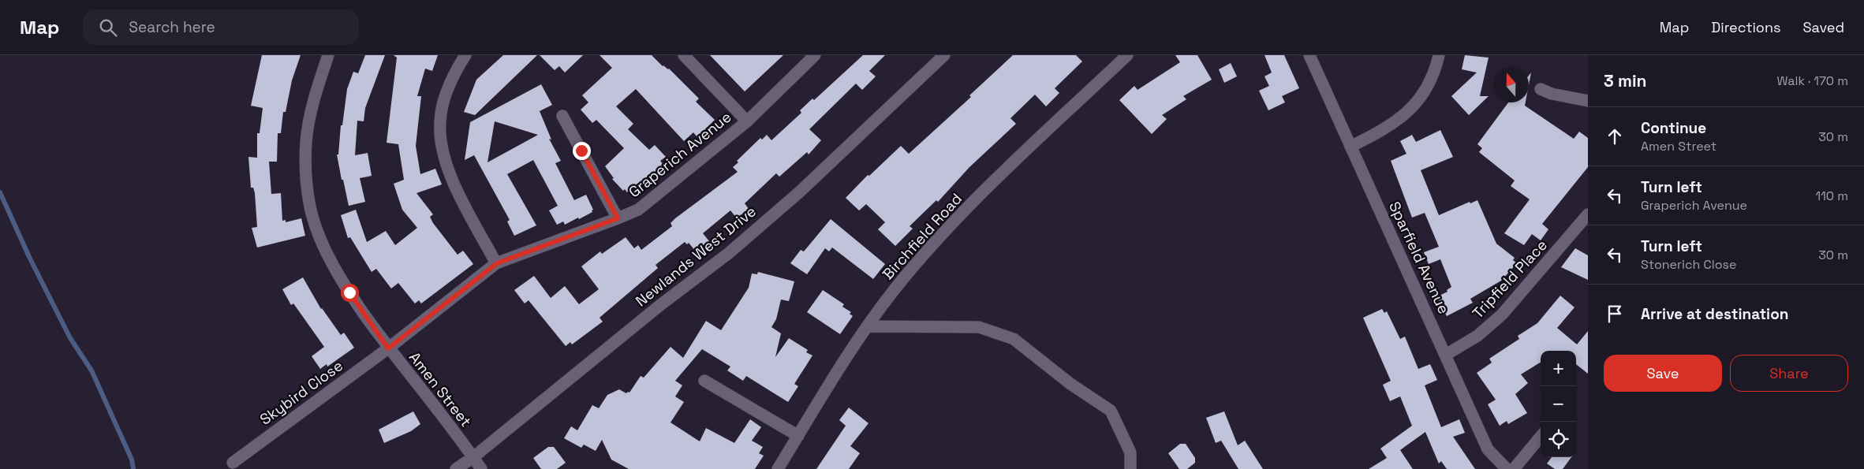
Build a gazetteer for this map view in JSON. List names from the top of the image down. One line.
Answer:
{"streets":{"street":["Graperich Avenue","Birchfield Road","Newlands West Drive","Sparfield Avenue","Tripfield Place","Amen Street","Skybird Close"]},"crossings":[["Graperich Avenue","Amen Street"],["Graperich Avenue","Skybird Close"],["Newlands West Drive","Amen Street"],["Sparfield Avenue","Tripfield Place"],["Amen Street","Skybird Close"]],"north":"top","page":{"header":"Map","search":"Search here","nav":["Map","Directions","Saved"],"heading":["3 min","Walk · 170 m"],"list":[["Continue","Amen Street","30 m"],["Turn left","Graperich Avenue","110 m"],["Turn left","Stonerich Close","30 m"],"Arrive at destination"],"buttons":["Save","Share"],"map_buttons":["+","−"]}}
